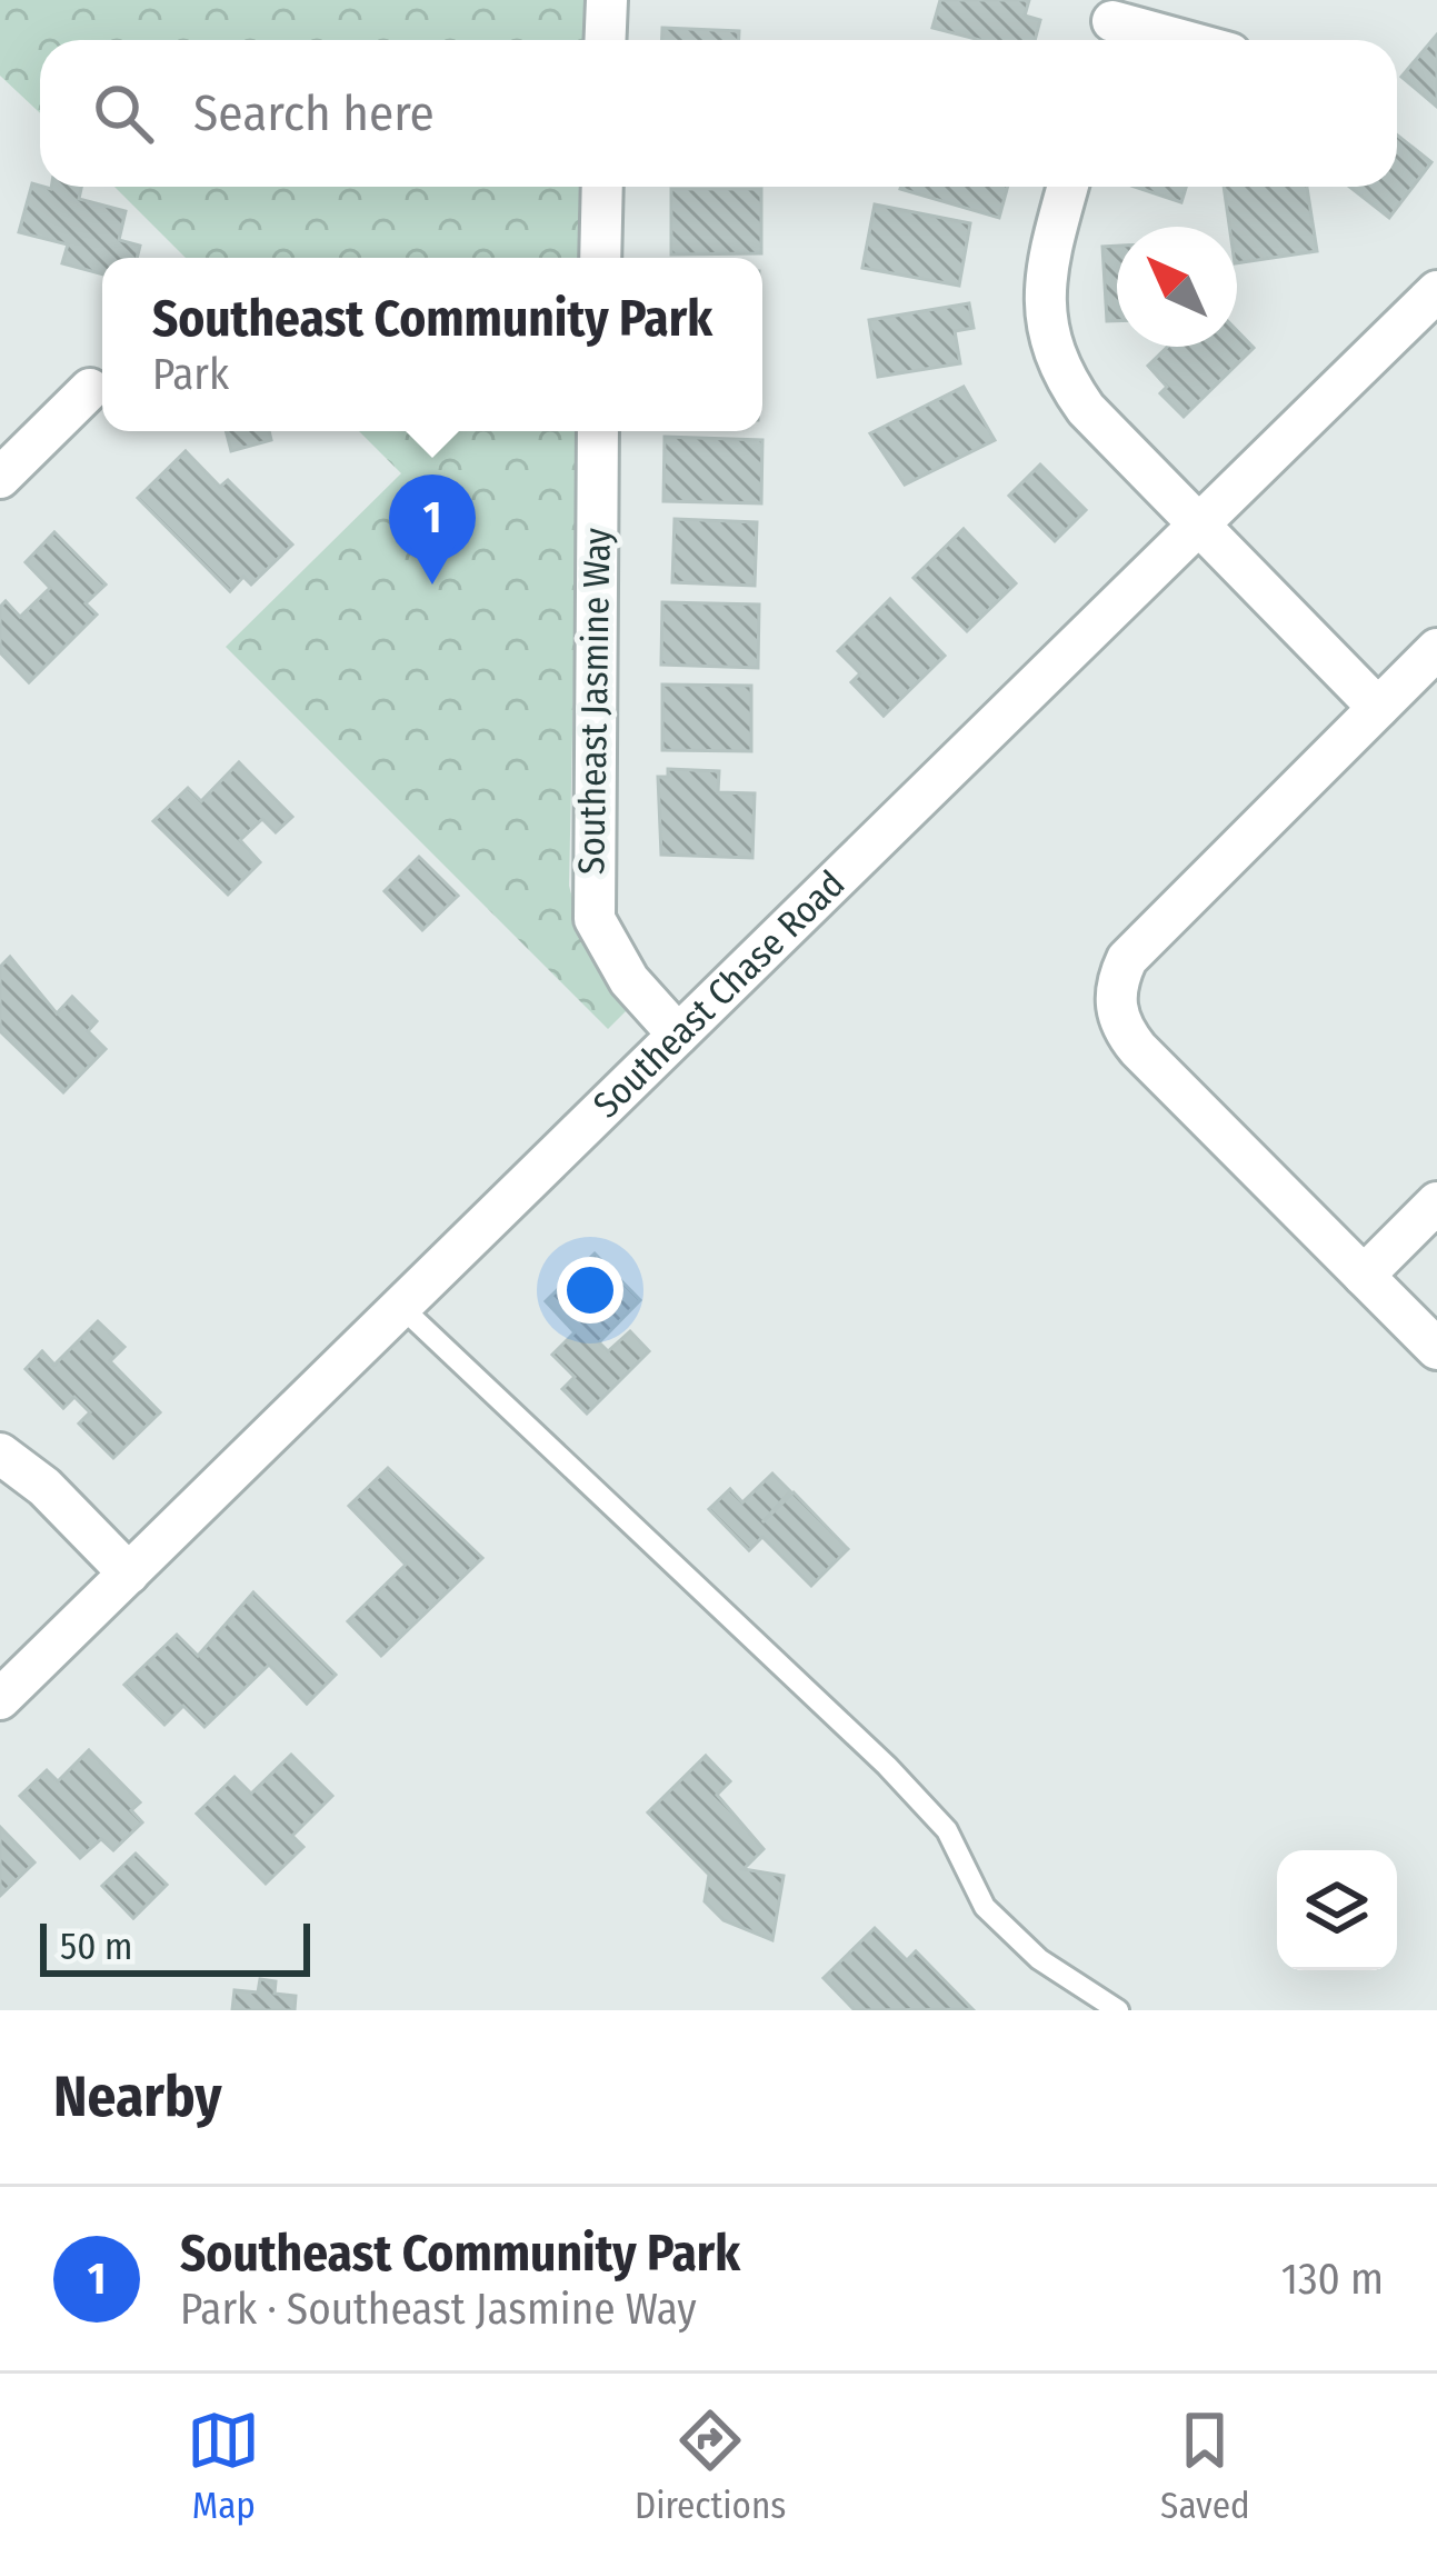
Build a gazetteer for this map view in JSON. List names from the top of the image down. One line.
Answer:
{"streets":{"street":["Southeast Jasmine Way","Southeast Chase Road"]},"crossings":[["Southeast Jasmine Way","Southeast Chase Road"]],"scale_bar":"50 m","north":"top left","page":{"search":"Search here","popup":["Southeast Community Park","Park"],"pins":"1","scale":"50 m","heading":"Nearby","list":[{"mark":"1","name":"Southeast Community Park","note":"Park · Southeast Jasmine Way","value":"130 m"}],"nav":["Map","Directions","Saved"]}}
